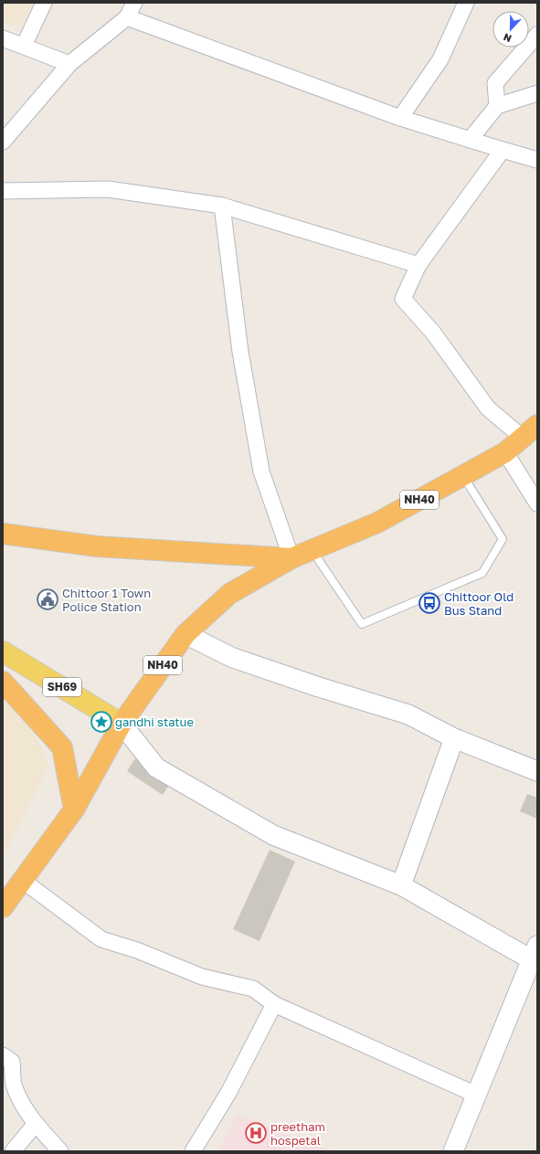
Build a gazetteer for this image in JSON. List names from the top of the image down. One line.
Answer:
{"streets":{"highway":["NH40"],"main road":["SH69"]},"crossings":[["NH40","SH69"]],"places":{"public building":["Chittoor 1 Town Police Station"],"bus stop":["Chittoor Old Bus Stand"],"place":["gandhi statue"],"hospital":["preetham hospetal"]},"north":"bottom"}
